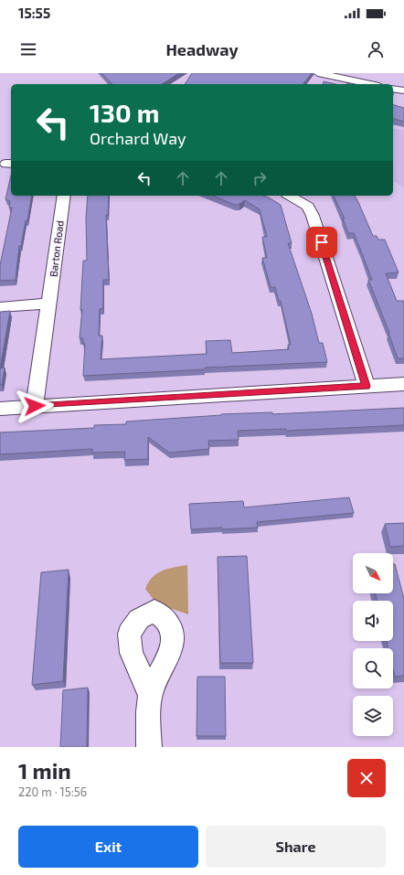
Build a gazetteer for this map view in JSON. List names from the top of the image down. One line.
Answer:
{"streets":{"street":["Barton Road"]},"north":"bottom right","page":{"status":"15:55","header":"Headway","turn":["130 m","Orchard Way"],"heading":["1 min","220 m · 15:56"],"buttons":["Exit","Share"]}}
